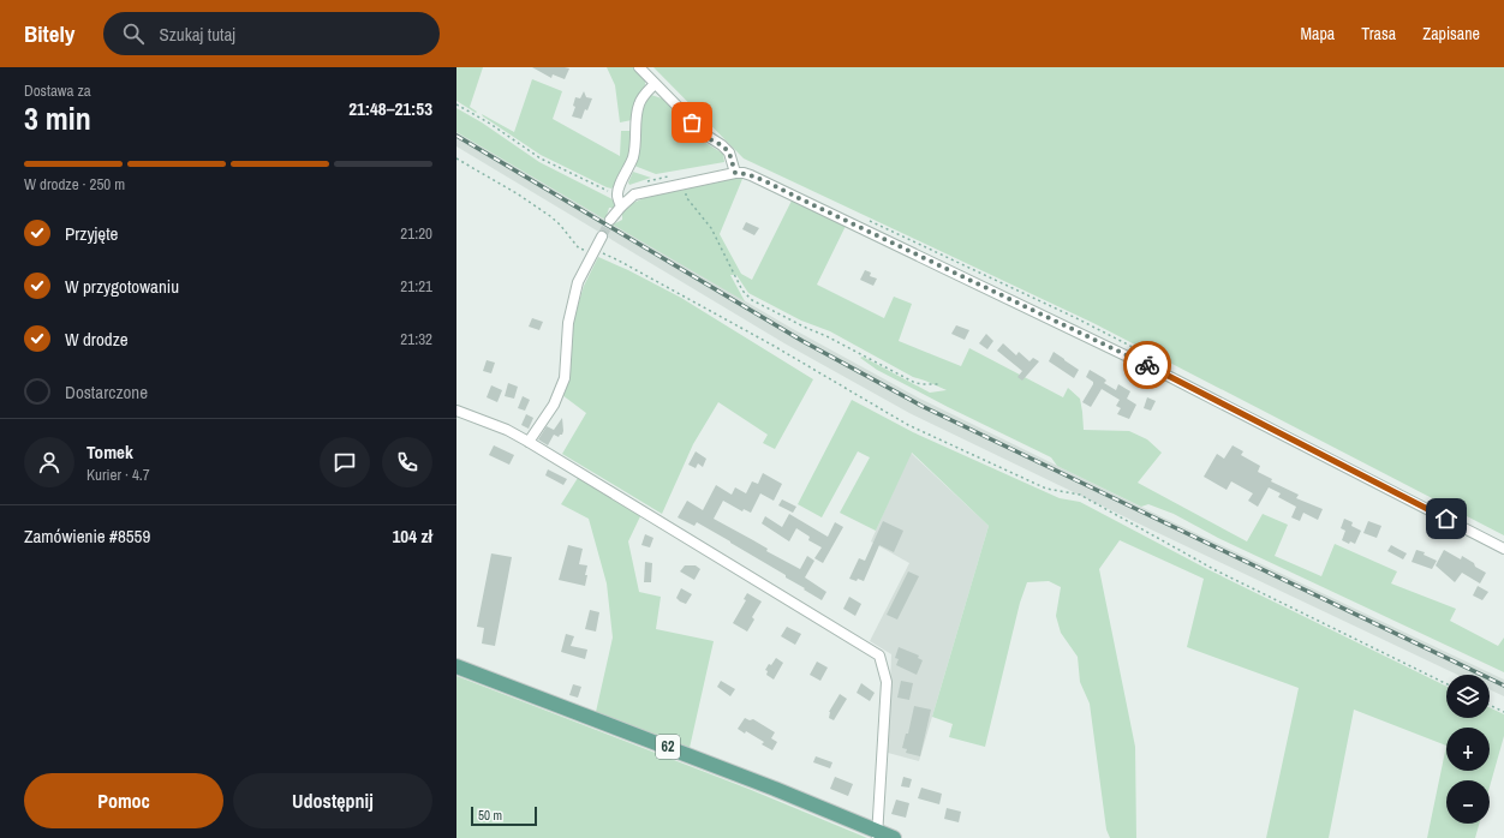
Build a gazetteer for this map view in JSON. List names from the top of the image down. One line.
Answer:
{"streets":{"main road":["62"]},"scale_bar":"50 m","page":{"header":"Bitely","search":"Szukaj tutaj","nav":["Mapa","Trasa","Zapisane"],"heading":["3 min","Dostawa za","21:48–21:53"],"panel":["Tomek","Kurier · 4.7","Zamówienie #8559","104 zł"],"bar":"W drodze · 250 m","list":[["Przyjęte","21:20"],["W przygotowaniu","21:21"],["W drodze","21:32"],"Dostarczone"],"map_buttons":["+","−"],"buttons":["Pomoc","Udostępnij"],"scale":"50 m"}}
